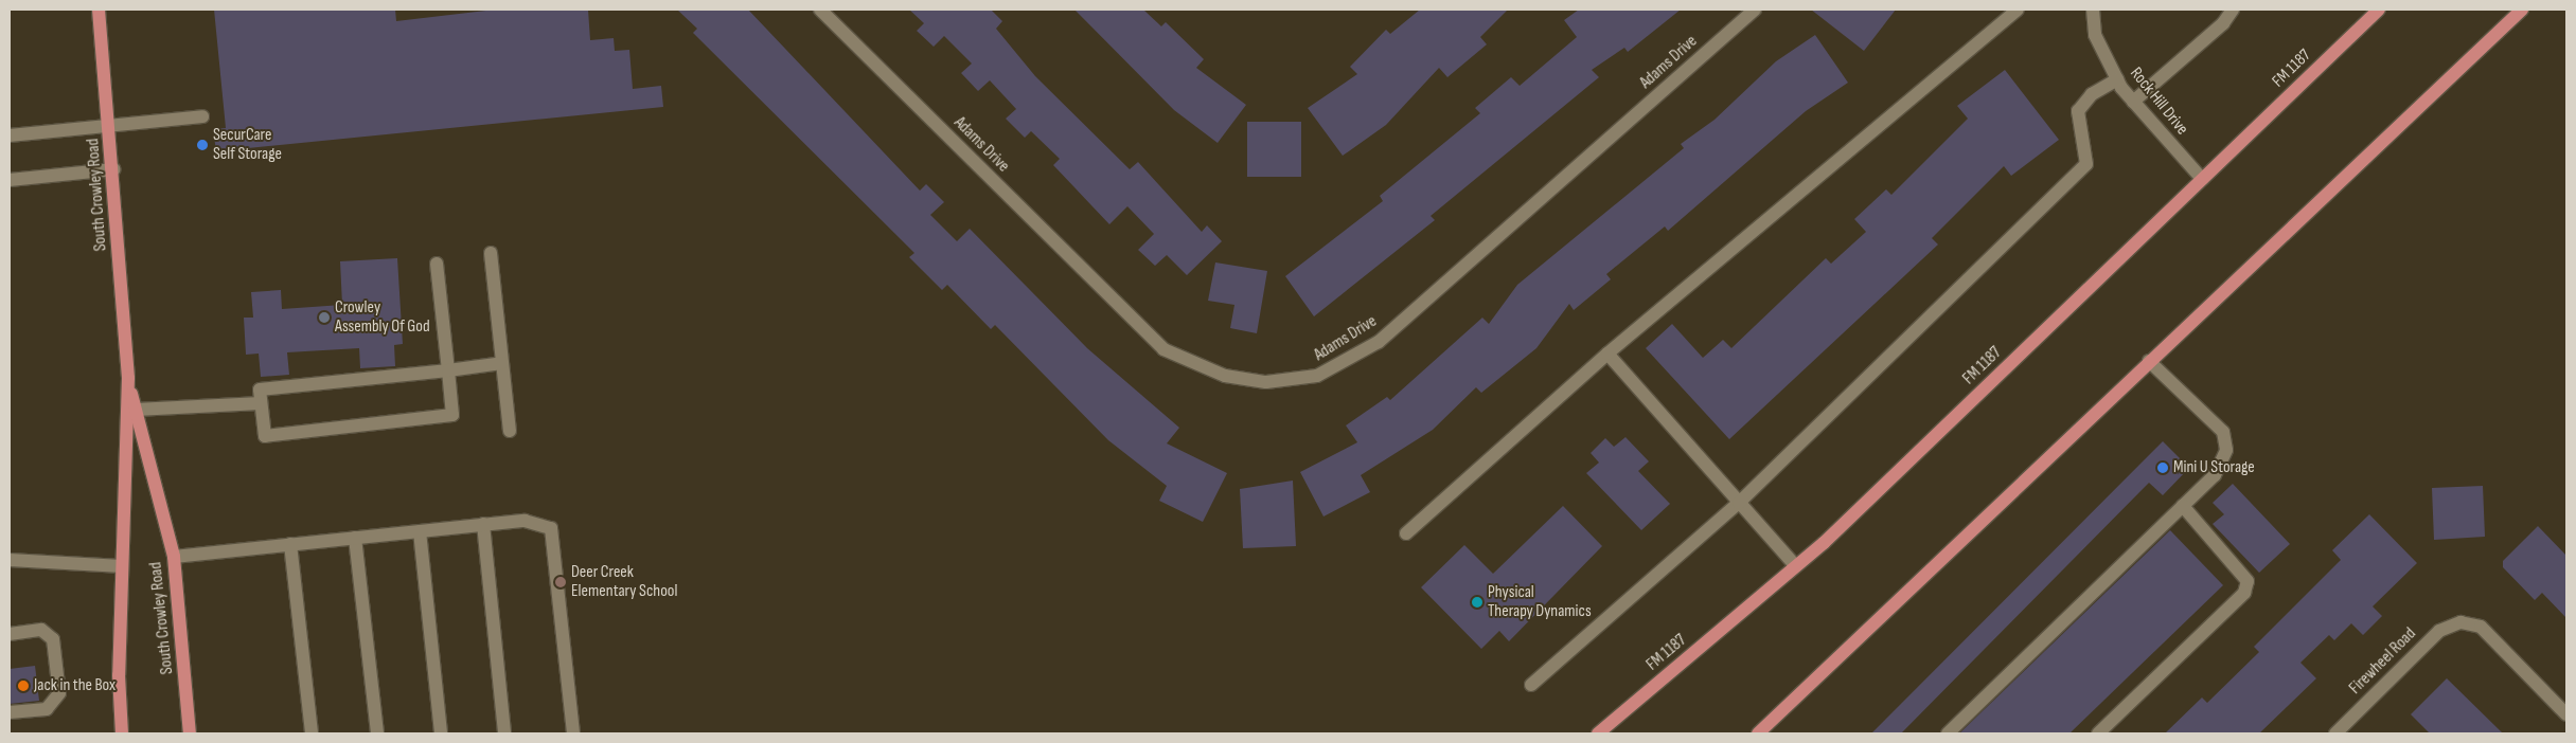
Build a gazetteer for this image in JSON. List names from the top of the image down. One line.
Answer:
{"streets":{"main road":["FM 1187","South Crowley Road"],"street":["Adams Drive","Rock Hill Drive","Firewheel Road"]},"crossings":[["FM 1187","Rock Hill Drive"]],"places":["SecurCare Self Storage","Crowley Assembly Of God","Mini U Storage","Deer Creek Elementary School","Physical Therapy Dynamics","Jack in the Box"]}
